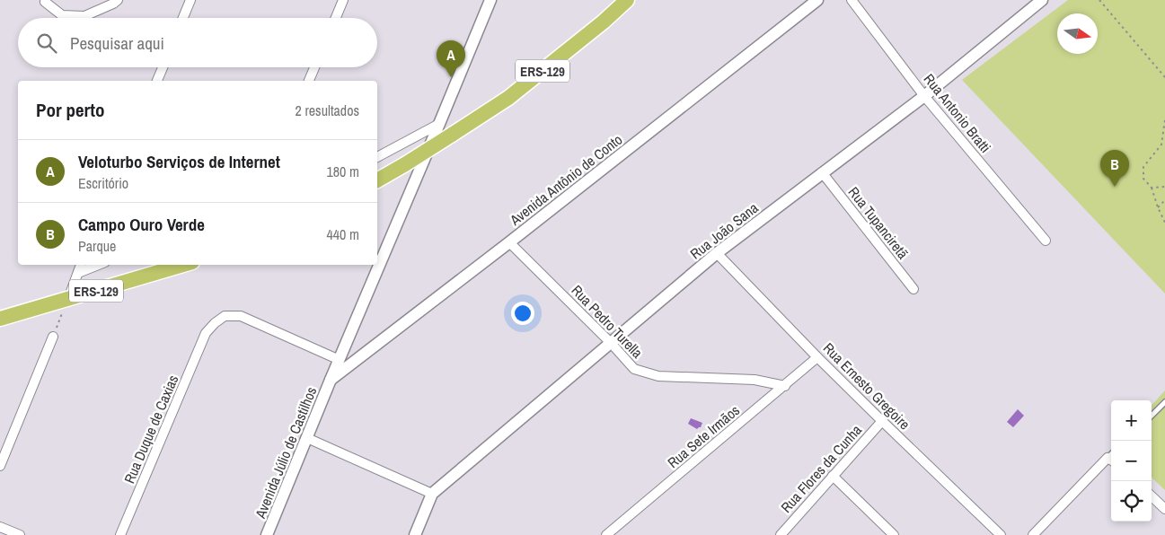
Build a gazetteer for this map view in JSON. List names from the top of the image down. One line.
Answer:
{"streets":{"main road":["ERS-129"],"street":["Rua Antonio Bratti","Avenida Antônio de Conto","Rua Tupanciretã","Rua João Sana","Rua Pedro Turella","Rua Ernesto Gregoire","Rua Duque de Caxias","Rua Sete Irmãos","Avenida Júlio de Castilhos","Rua Flores da Cunha"]},"crossings":[["Rua Antonio Bratti","Rua João Sana"],["Avenida Antônio de Conto","Rua Pedro Turella"],["Avenida Antônio de Conto","Avenida Júlio de Castilhos"],["Rua Tupanciretã","Rua João Sana"],["Rua João Sana","Rua Pedro Turella"],["Rua João Sana","Rua Ernesto Gregoire"],["Rua Pedro Turella","Rua Sete Irmãos"],["Rua Ernesto Gregoire","Rua Sete Irmãos"],["Rua Ernesto Gregoire","Rua Flores da Cunha"],["Rua Duque de Caxias","Avenida Júlio de Castilhos"]],"north":"right","page":{"search":"Pesquisar aqui","pins":["A","B"],"heading":["Por perto","2 resultados"],"list":[{"mark":"A","name":"Veloturbo Serviços de Internet","note":"Escritório","value":"180 m"},{"mark":"B","name":"Campo Ouro Verde","note":"Parque","value":"440 m"}],"map_buttons":["+","−"]}}
